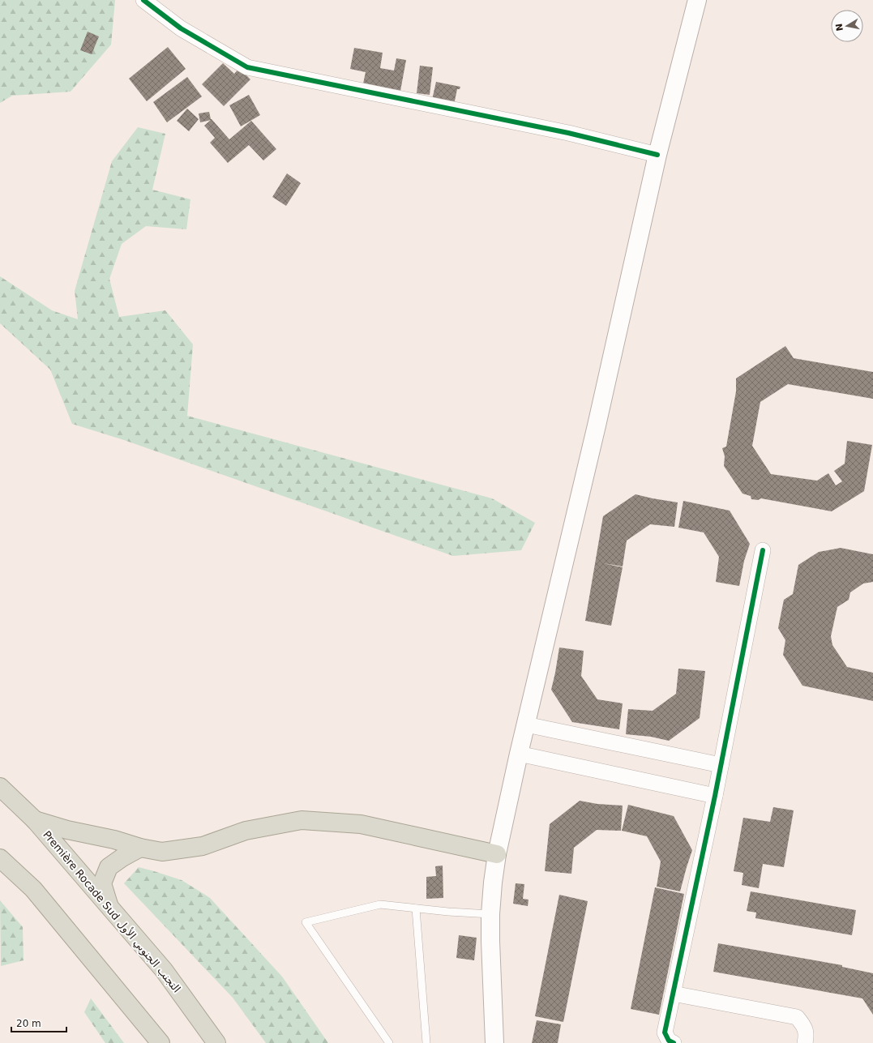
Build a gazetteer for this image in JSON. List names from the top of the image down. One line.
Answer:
{"streets":{"highway":["Première Rocade Sud التجنب الجنوبي الأول"]},"scale_bar":"20 m","north":"left"}
